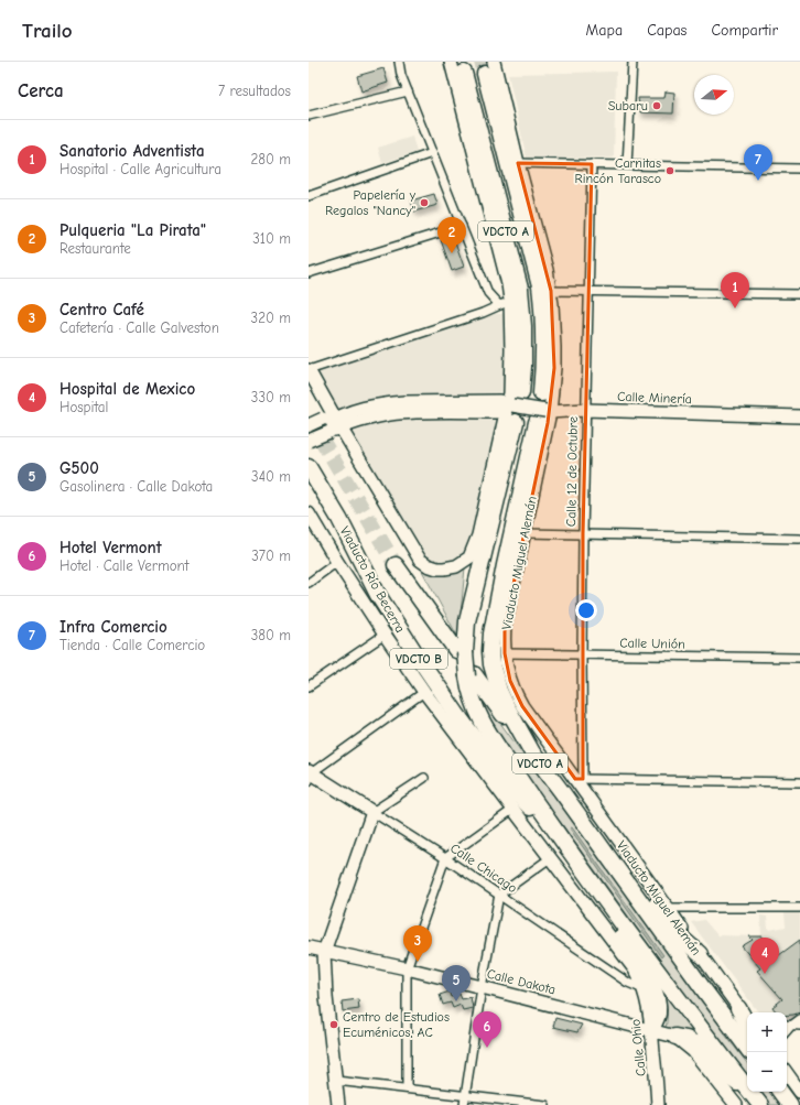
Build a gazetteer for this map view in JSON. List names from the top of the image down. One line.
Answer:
{"streets":{"highway":["VDCTO A","Viaducto Miguel Alemán","Viaducto Río Becerra","VDCTO B"],"main road":["Calle Minería","Calle Chicago","Calle Dakota","Calle Ohio"],"street":["Calle 12 de Octubre","Calle Unión"]},"crossings":[["VDCTO A","Viaducto Río Becerra"],["VDCTO A","VDCTO B"],["Calle Minería","Calle 12 de Octubre"],["Calle Minería","Viaducto Miguel Alemán"],["Calle 12 de Octubre","Viaducto Miguel Alemán"],["Calle 12 de Octubre","Calle Unión"],["Viaducto Miguel Alemán","Calle Unión"],["Calle Chicago","Calle Ohio"],["Calle Dakota","Calle Ohio"]],"places":["Subaru","Carnitas Rincón Tarasco","Papelería y Regalos \"Nancy\"","Centro de Estudios Ecuménicos, AC"],"north":"right","page":{"header":"Trailo","nav":["Mapa","Capas","Compartir"],"heading":["Cerca","7 resultados"],"list":[{"mark":"1","name":"Sanatorio Adventista","note":"Hospital · Calle Agricultura","value":"280 m"},{"mark":"2","name":"Pulqueria \"La Pirata\"","note":"Restaurante","value":"310 m"},{"mark":"3","name":"Centro Café","note":"Cafetería · Calle Galveston","value":"320 m"},{"mark":"4","name":"Hospital de Mexico","note":"Hospital","value":"330 m"},{"mark":"5","name":"G500","note":"Gasolinera · Calle Dakota","value":"340 m"},{"mark":"6","name":"Hotel Vermont","note":"Hotel · Calle Vermont","value":"370 m"},{"mark":"7","name":"Infra Comercio","note":"Tienda · Calle Comercio","value":"380 m"}],"pins":["7","2","1","3","4","5","6"],"map_buttons":["+","−"]}}
